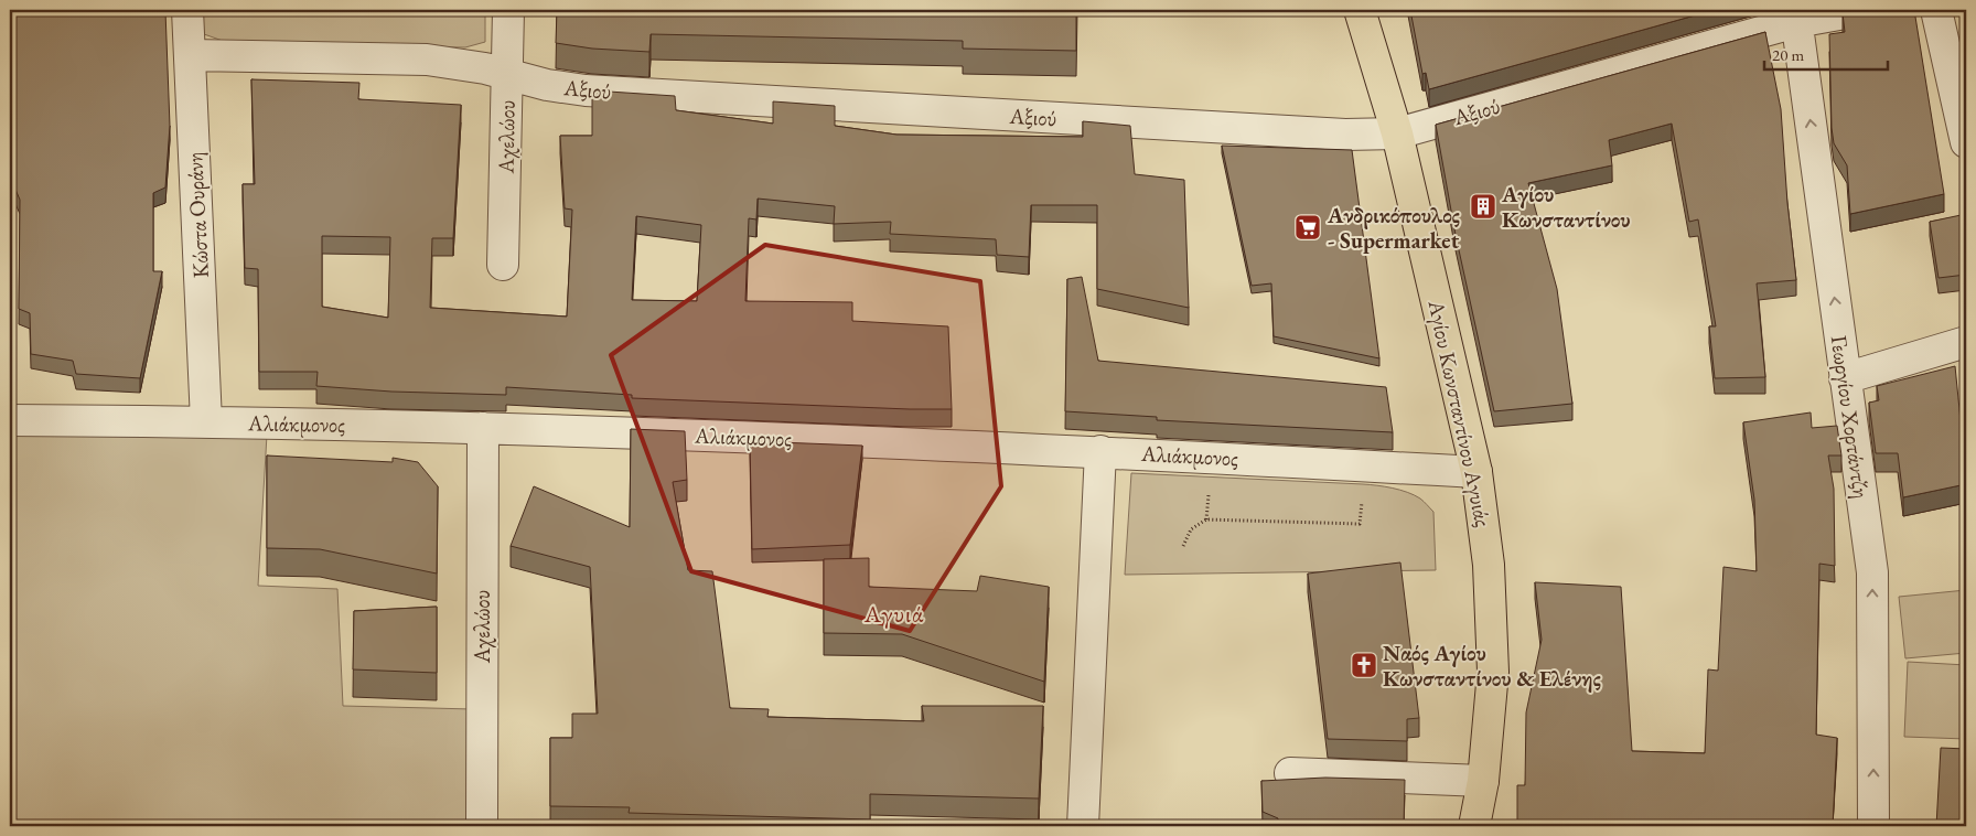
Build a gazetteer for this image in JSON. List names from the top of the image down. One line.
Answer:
{"streets":{"main road":["Αγίου Κωνσταντίνου Αγυιάς"],"street":["Αξιού","Αχελώου","Κώστα Ουράνη","Γεωργίου Χορτάντζη","Αλιάκμονος"]},"crossings":[["Αξιού","Αχελώου"],["Αξιού","Κώστα Ουράνη"],["Αξιού","Αγίου Κωνσταντίνου Αγυιάς"],["Αξιού","Γεωργίου Χορτάντζη"],["Αχελώου","Αλιάκμονος"],["Κώστα Ουράνη","Αλιάκμονος"],["Αγίου Κωνσταντίνου Αγυιάς","Αλιάκμονος"]],"one_way":["Γεωργίου Χορτάντζη"],"districts":["Αγυιά"],"places":{"building":["Αγίου Κωνσταντίνου"],"supermarket":["Ανδρικόπουλος - Supermarket"],"church":["Ναός Αγίου Κωνσταντίνου & Ελένης"]},"scale_bar":"20 m"}
